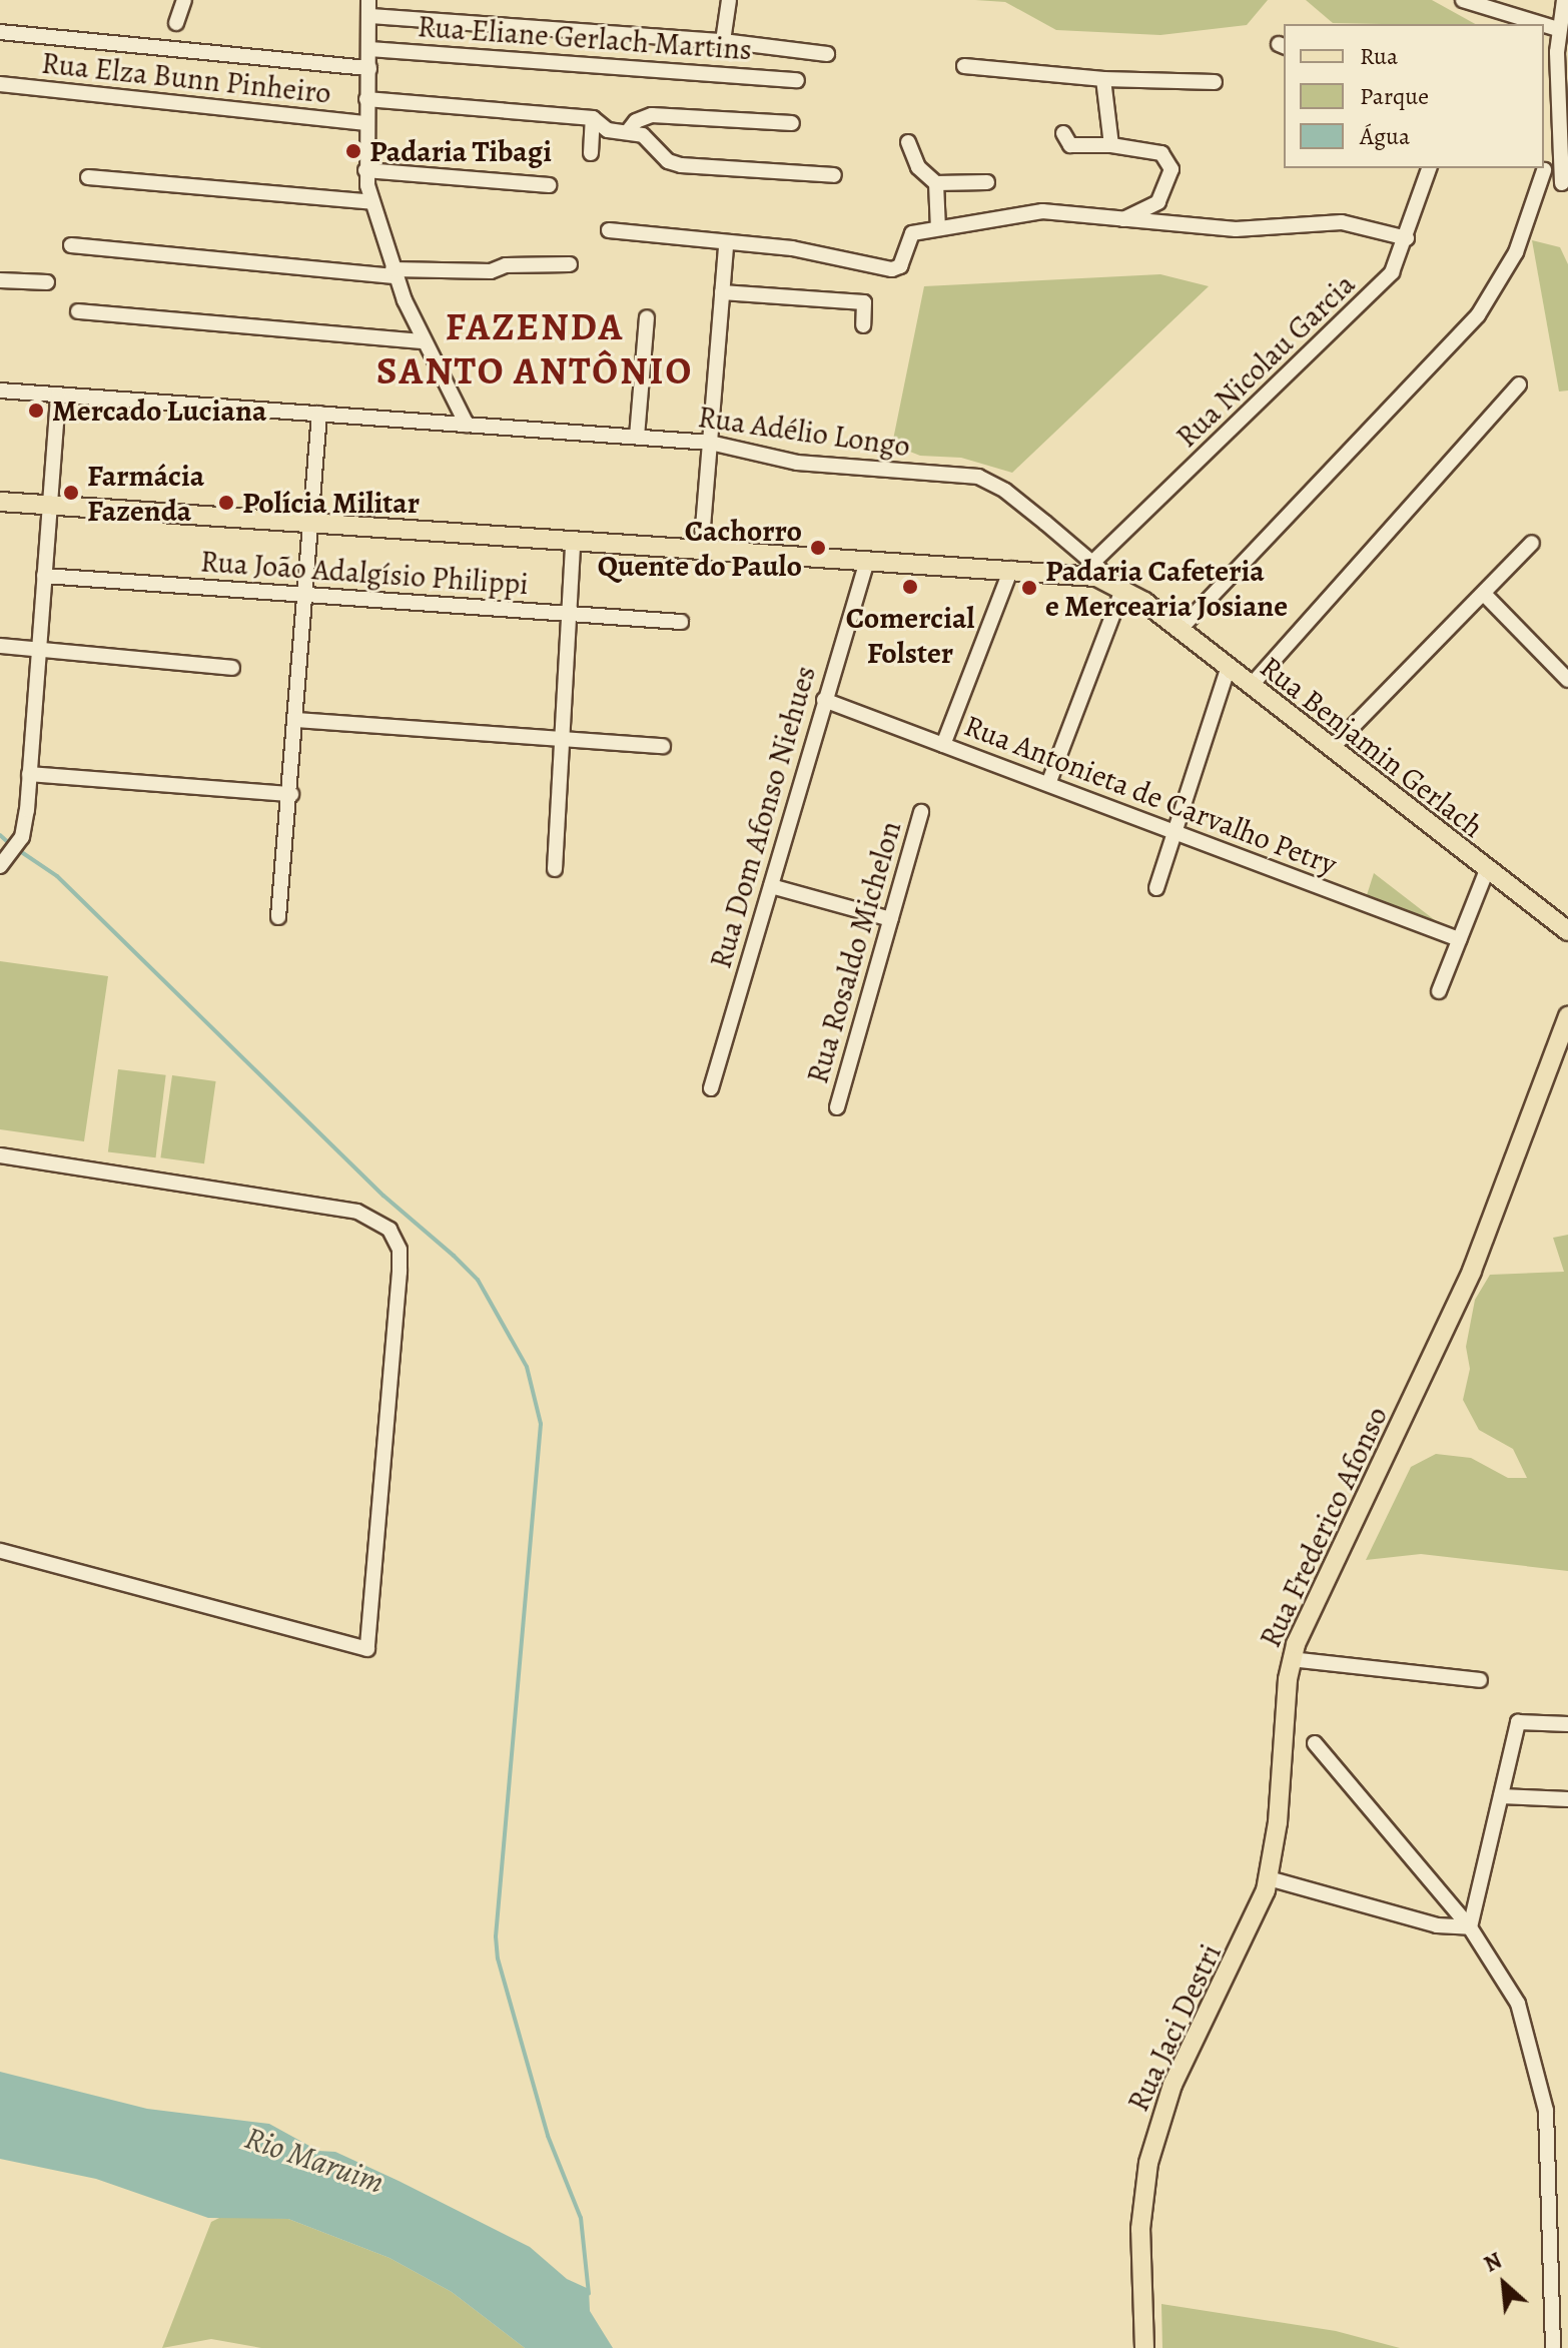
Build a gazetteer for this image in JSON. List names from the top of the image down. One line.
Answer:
{"streets":{"main road":["Rua Benjamin Gerlach","Rua Frederico Afonso","Rua Jaci Destri"],"street":["Rua Eliane Gerlach Martins","Rua Elza Bunn Pinheiro","Rua Nicolau Garcia","Rua Adélio Longo","Rua João Adalgísio Philippi","Rua Antonieta de Carvalho Petry","Rua Dom Afonso Niehues","Rua Rosaldo Michelon"]},"crossings":[["Rua Nicolau Garcia","Rua Adélio Longo"],["Rua Nicolau Garcia","Rua Benjamin Gerlach"],["Rua Adélio Longo","Rua Benjamin Gerlach"],["Rua Benjamin Gerlach","Rua Dom Afonso Niehues"],["Rua Antonieta de Carvalho Petry","Rua Dom Afonso Niehues"],["Rua Frederico Afonso","Rua Jaci Destri"]],"districts":["FAZENDA SANTO ANTÔNIO"],"water":["Rio Maruim"],"places":["Padaria Tibagi","Mercado Luciana","Farmácia Fazenda","Polícia Militar","Cachorro Quente do Paulo","Comercial Folster","Padaria Cafeteria e Mercearia Josiane"],"legend":["Rua","Parque","Água"],"north":"top left"}
